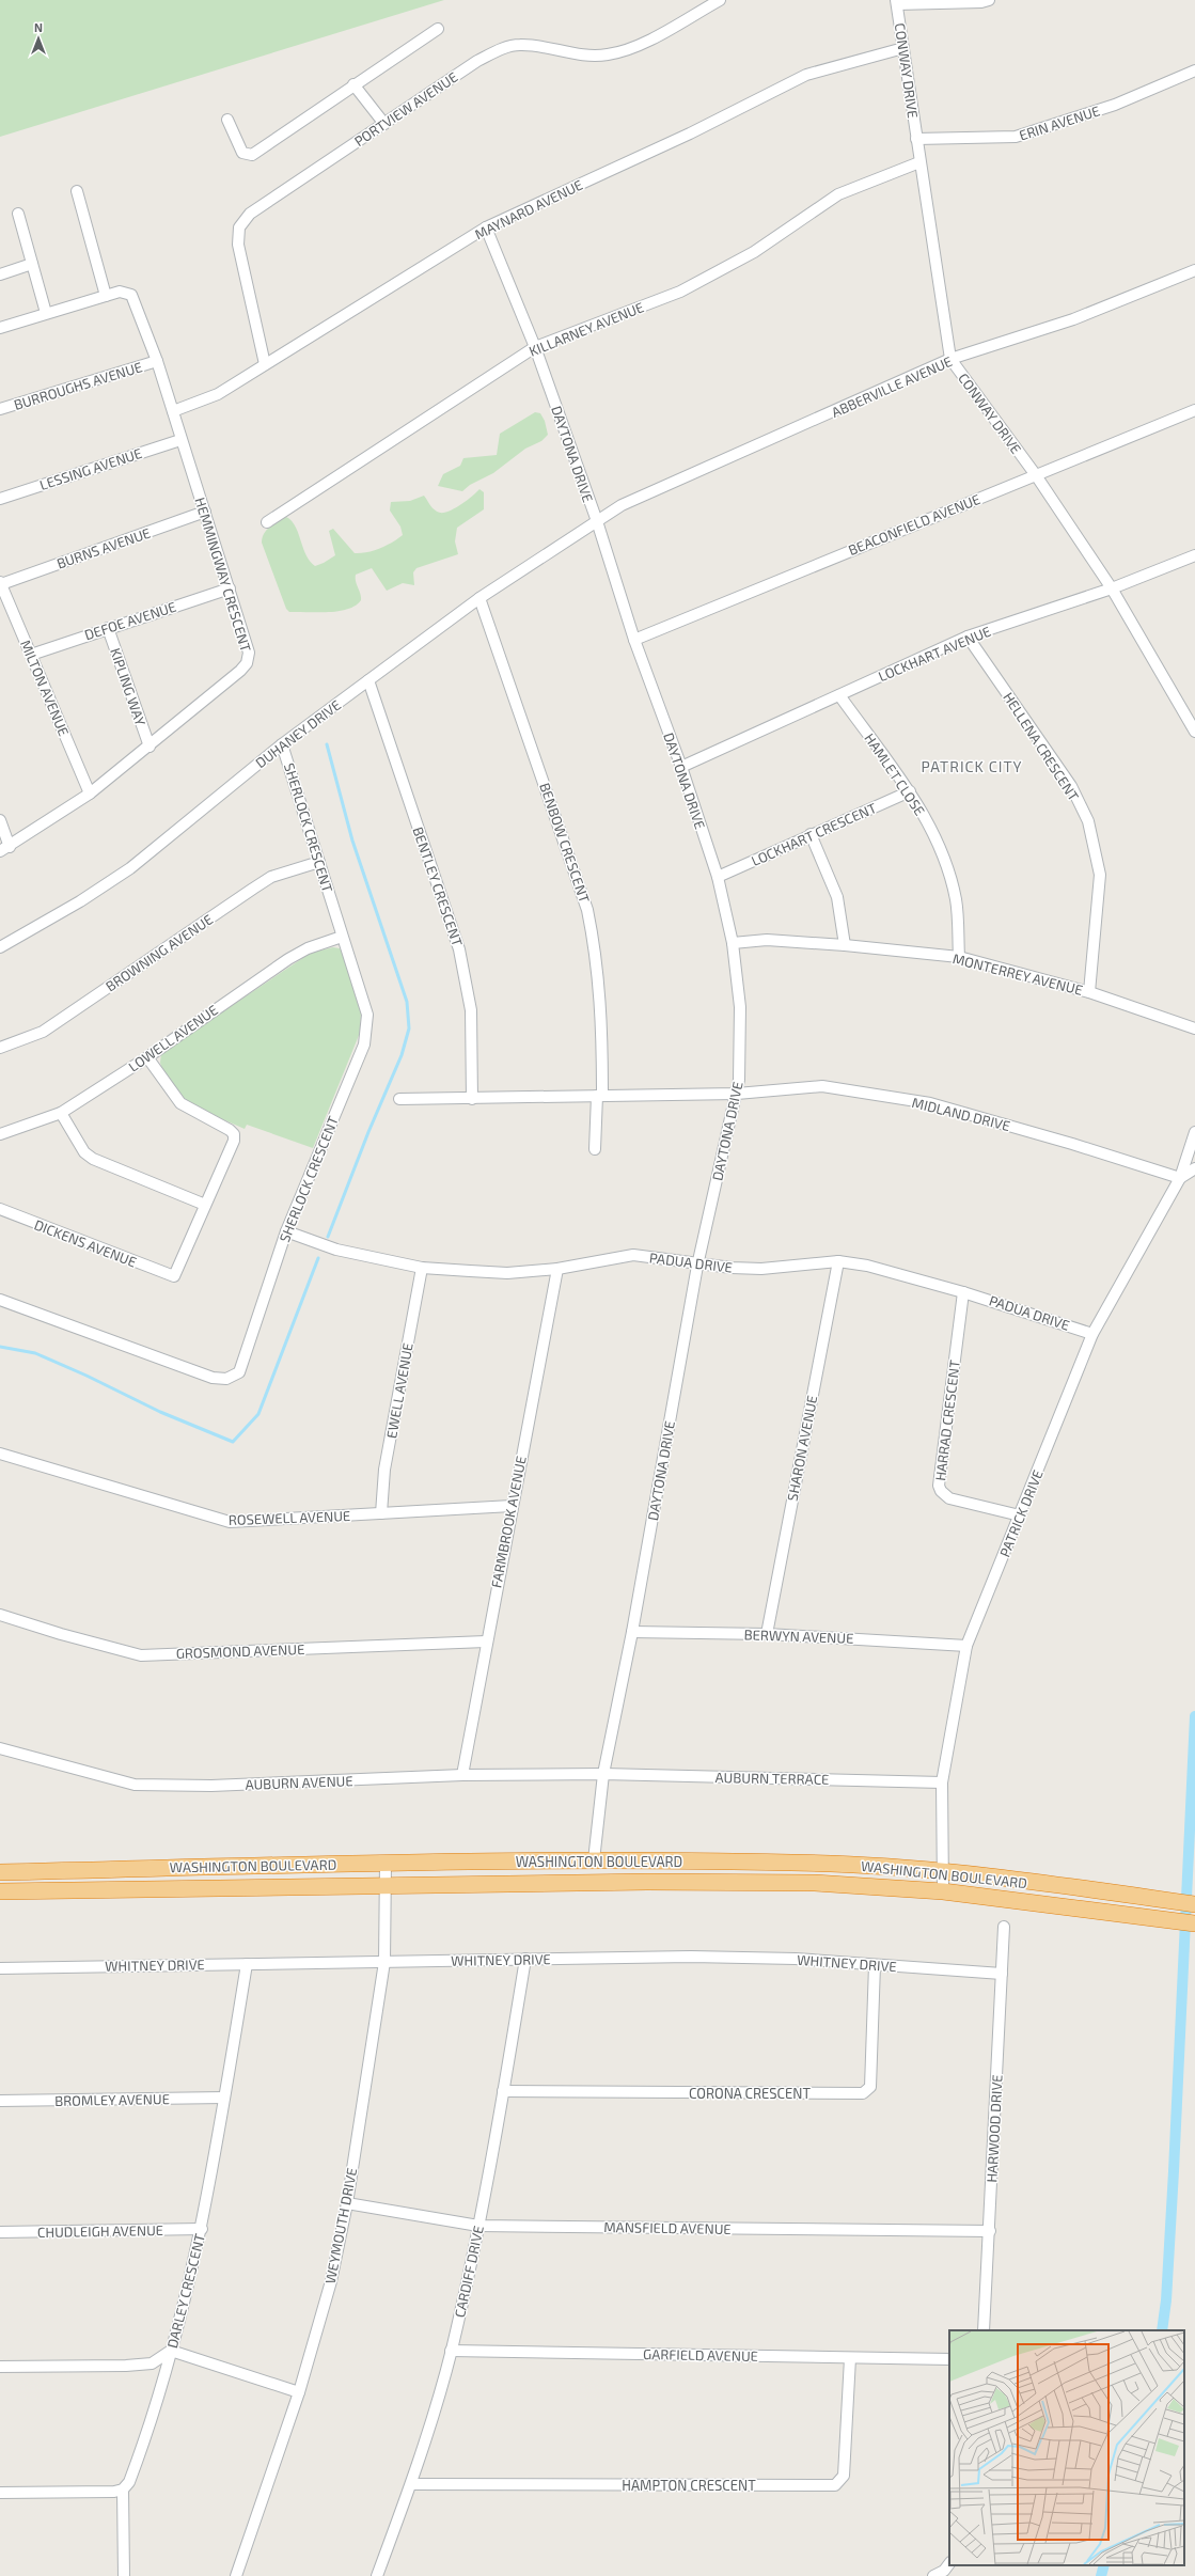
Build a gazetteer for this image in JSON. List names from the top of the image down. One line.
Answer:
{"streets":{"highway":["WASHINGTON BOULEVARD"],"street":["CONWAY DRIVE","PORTVIEW AVENUE","ERIN AVENUE","MAYNARD AVENUE","KILLARNEY AVENUE","BURROUGHS AVENUE","ABBERVILLE AVENUE","DAYTONA DRIVE","LESSING AVENUE","BEACONFIELD AVENUE","BURNS AVENUE","HEMMINGWAY CRESCENT","DEFOE AVENUE","LOCKHART AVENUE","KIPLING WAY","MILTON AVENUE","DUHANEY DRIVE","HELLENA CRESCENT","HAMLET CLOSE","SHERLOCK CRESCENT","LOCKHART CRESCENT","BENBOW CRESCENT","BENTLEY CRESCENT","BROWNING AVENUE","MONTERREY AVENUE","LOWELL AVENUE","MIDLAND DRIVE","DICKENS AVENUE","PADUA DRIVE","EWELL AVENUE","HARRAD CRESCENT","SHARON AVENUE","PATRICK DRIVE","ROSEWELL AVENUE","FARMBROOK AVENUE","BERWYN AVENUE","GROSMOND AVENUE","AUBURN TERRACE","AUBURN AVENUE","WHITNEY DRIVE","CORONA CRESCENT","BROMLEY AVENUE","HARWOOD DRIVE","WEYMOUTH DRIVE","MANSFIELD AVENUE","CHUDLEIGH AVENUE","CARDIFF DRIVE","DARLEY CRESCENT","GARFIELD AVENUE","HAMPTON CRESCENT"]},"crossings":[["CONWAY DRIVE","ERIN AVENUE"],["CONWAY DRIVE","MAYNARD AVENUE"],["CONWAY DRIVE","KILLARNEY AVENUE"],["CONWAY DRIVE","ABBERVILLE AVENUE"],["CONWAY DRIVE","BEACONFIELD AVENUE"],["CONWAY DRIVE","LOCKHART AVENUE"],["PORTVIEW AVENUE","MAYNARD AVENUE"],["MAYNARD AVENUE","DAYTONA DRIVE"],["MAYNARD AVENUE","HEMMINGWAY CRESCENT"],["KILLARNEY AVENUE","DAYTONA DRIVE"],["BURROUGHS AVENUE","HEMMINGWAY CRESCENT"],["ABBERVILLE AVENUE","DAYTONA DRIVE"],["ABBERVILLE AVENUE","DUHANEY DRIVE"],["DAYTONA DRIVE","BEACONFIELD AVENUE"],["DAYTONA DRIVE","LOCKHART AVENUE"],["DAYTONA DRIVE","DUHANEY DRIVE"],["DAYTONA DRIVE","LOCKHART CRESCENT"],["DAYTONA DRIVE","MONTERREY AVENUE"],["DAYTONA DRIVE","MIDLAND DRIVE"],["DAYTONA DRIVE","PADUA DRIVE"],["DAYTONA DRIVE","BERWYN AVENUE"],["DAYTONA DRIVE","AUBURN TERRACE"],["DAYTONA DRIVE","AUBURN AVENUE"],["DAYTONA DRIVE","WASHINGTON BOULEVARD"],["LESSING AVENUE","HEMMINGWAY CRESCENT"],["BURNS AVENUE","HEMMINGWAY CRESCENT"],["BURNS AVENUE","MILTON AVENUE"],["HEMMINGWAY CRESCENT","DEFOE AVENUE"],["HEMMINGWAY CRESCENT","KIPLING WAY"],["HEMMINGWAY CRESCENT","MILTON AVENUE"],["DEFOE AVENUE","KIPLING WAY"],["DEFOE AVENUE","MILTON AVENUE"],["LOCKHART AVENUE","HELLENA CRESCENT"],["LOCKHART AVENUE","HAMLET CLOSE"],["DUHANEY DRIVE","SHERLOCK CRESCENT"],["DUHANEY DRIVE","BENBOW CRESCENT"],["DUHANEY DRIVE","BENTLEY CRESCENT"],["HELLENA CRESCENT","MONTERREY AVENUE"],["HAMLET CLOSE","LOCKHART CRESCENT"],["HAMLET CLOSE","MONTERREY AVENUE"],["SHERLOCK CRESCENT","BROWNING AVENUE"],["SHERLOCK CRESCENT","LOWELL AVENUE"],["SHERLOCK CRESCENT","PADUA DRIVE"],["BENBOW CRESCENT","MIDLAND DRIVE"],["BENTLEY CRESCENT","MIDLAND DRIVE"],["MIDLAND DRIVE","PATRICK DRIVE"],["PADUA DRIVE","EWELL AVENUE"],["PADUA DRIVE","HARRAD CRESCENT"],["PADUA DRIVE","SHARON AVENUE"],["PADUA DRIVE","PATRICK DRIVE"],["PADUA DRIVE","FARMBROOK AVENUE"],["EWELL AVENUE","ROSEWELL AVENUE"],["HARRAD CRESCENT","PATRICK DRIVE"],["SHARON AVENUE","BERWYN AVENUE"],["PATRICK DRIVE","BERWYN AVENUE"],["PATRICK DRIVE","AUBURN TERRACE"],["PATRICK DRIVE","WASHINGTON BOULEVARD"],["ROSEWELL AVENUE","FARMBROOK AVENUE"],["FARMBROOK AVENUE","GROSMOND AVENUE"],["FARMBROOK AVENUE","AUBURN AVENUE"],["AUBURN TERRACE","AUBURN AVENUE"],["WASHINGTON BOULEVARD","WEYMOUTH DRIVE"],["WHITNEY DRIVE","CORONA CRESCENT"],["WHITNEY DRIVE","HARWOOD DRIVE"],["WHITNEY DRIVE","WEYMOUTH DRIVE"],["WHITNEY DRIVE","CARDIFF DRIVE"],["WHITNEY DRIVE","DARLEY CRESCENT"],["CORONA CRESCENT","CARDIFF DRIVE"],["BROMLEY AVENUE","DARLEY CRESCENT"],["HARWOOD DRIVE","MANSFIELD AVENUE"],["WEYMOUTH DRIVE","MANSFIELD AVENUE"],["MANSFIELD AVENUE","CARDIFF DRIVE"],["CHUDLEIGH AVENUE","DARLEY CRESCENT"],["CARDIFF DRIVE","GARFIELD AVENUE"],["CARDIFF DRIVE","HAMPTON CRESCENT"],["GARFIELD AVENUE","HAMPTON CRESCENT"]],"districts":["PATRICK CITY"],"north":"top"}
